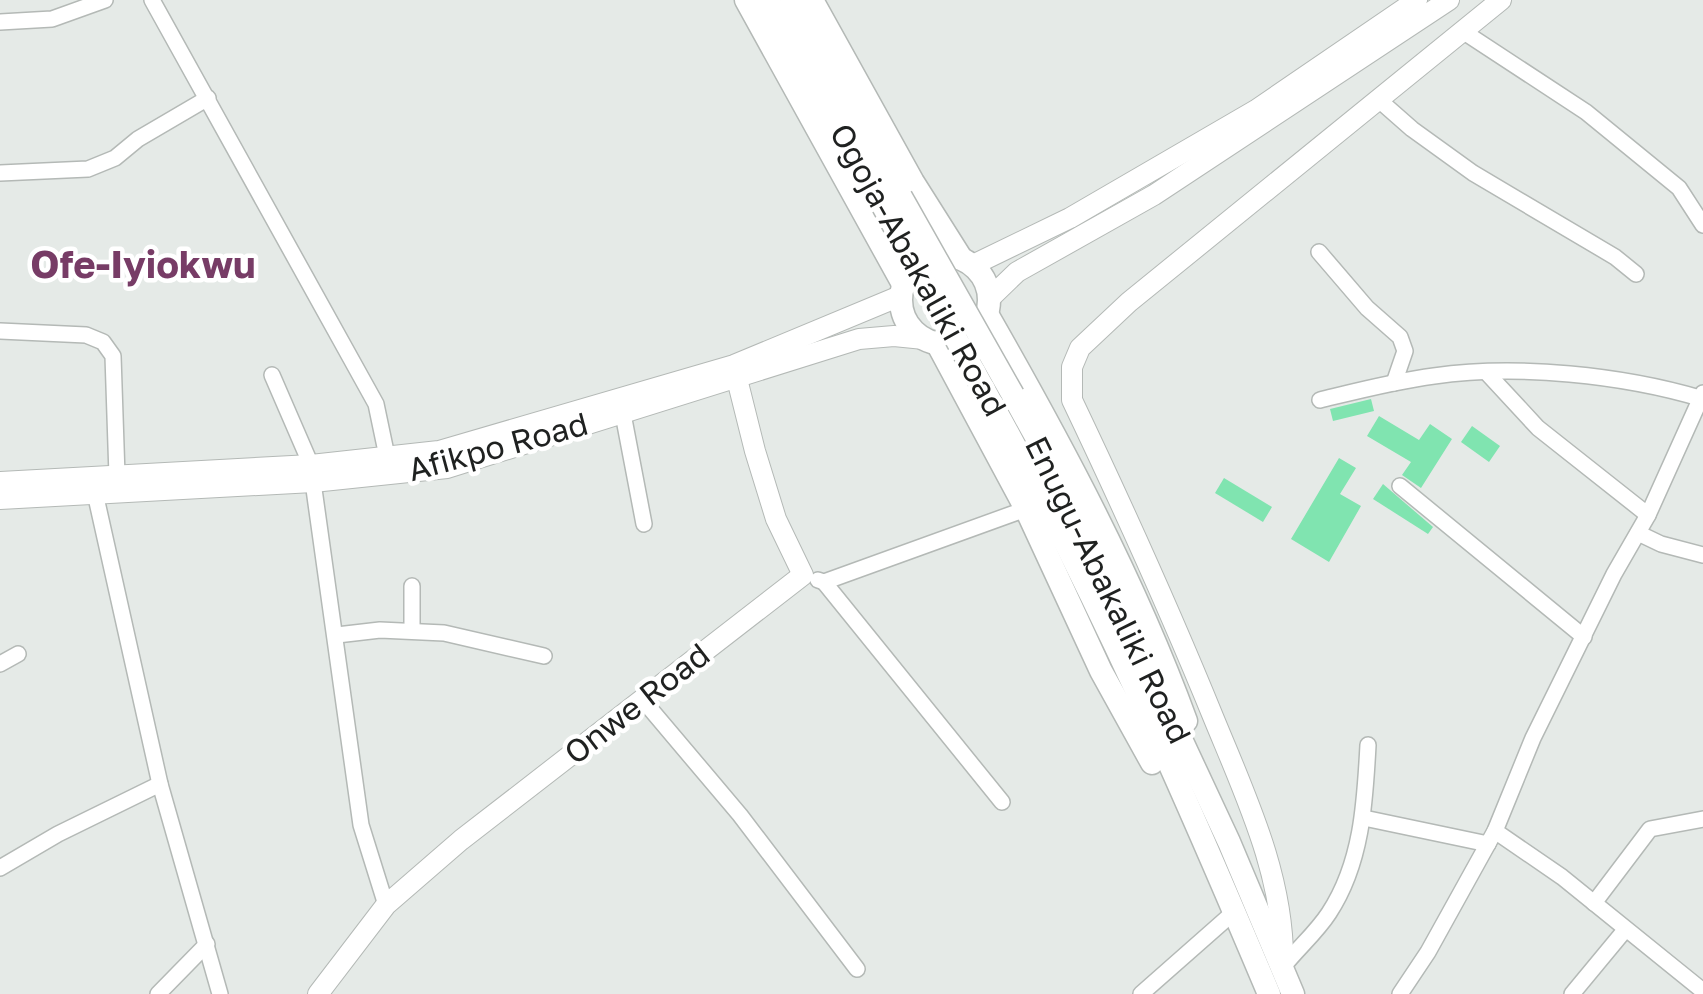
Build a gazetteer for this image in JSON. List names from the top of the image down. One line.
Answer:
{"streets":{"highway":["Ogoja-Abakaliki Road","Enugu-Abakaliki Road"],"main road":["Afikpo Road","Onwe Road"]},"crossings":[["Ogoja-Abakaliki Road","Enugu-Abakaliki Road"]],"districts":["Ofe-Iyiokwu"]}
